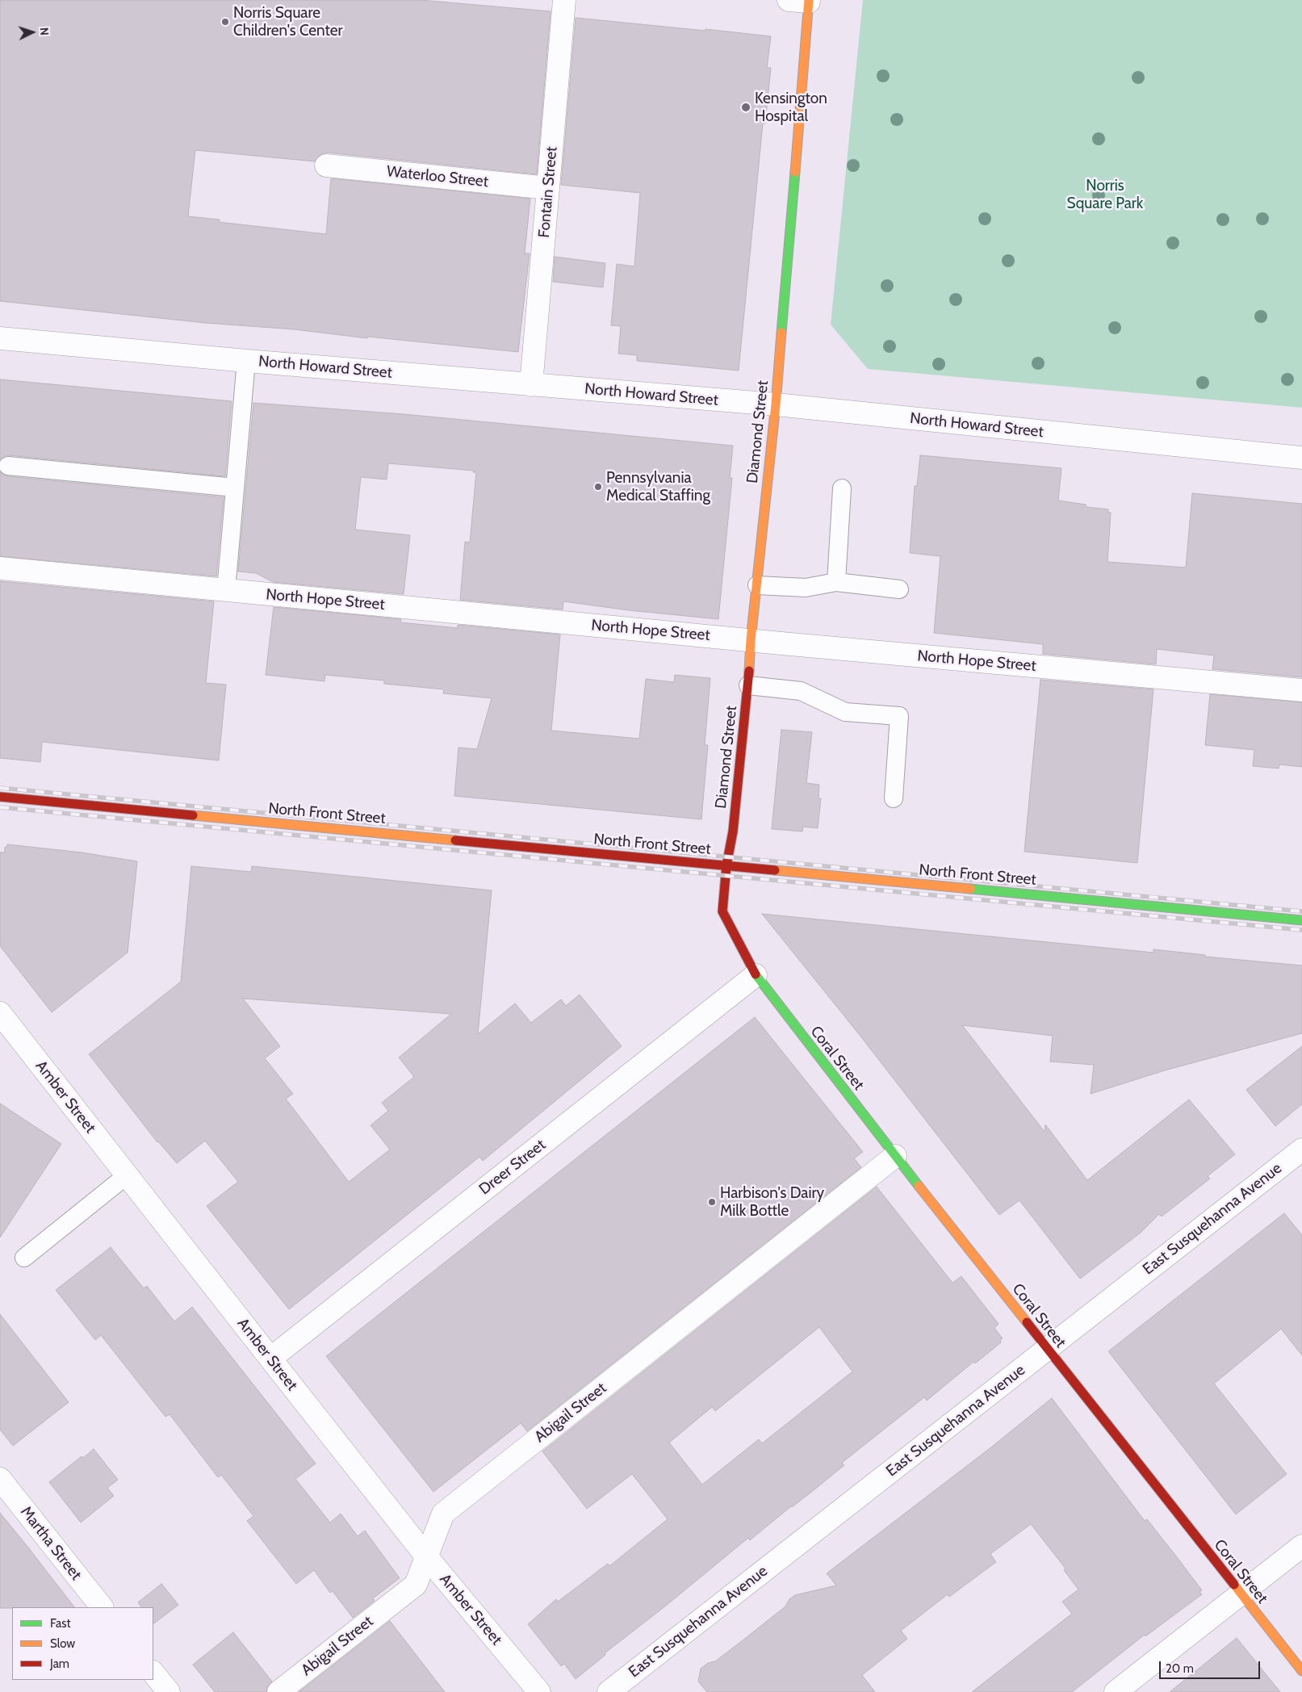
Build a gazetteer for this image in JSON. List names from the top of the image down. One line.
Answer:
{"streets":{"street":["Waterloo Street","Fontain Street","North Howard Street","Diamond Street","North Hope Street","North Front Street","Coral Street","Amber Street","Dreer Street","East Susquehanna Avenue","Abigail Street","Martha Street"]},"crossings":[["Waterloo Street","Fontain Street"],["Fontain Street","North Howard Street"],["North Howard Street","Diamond Street"],["Diamond Street","North Hope Street"],["Diamond Street","North Front Street"],["Diamond Street","Coral Street"],["Diamond Street","Dreer Street"],["Coral Street","Dreer Street"],["Coral Street","East Susquehanna Avenue"],["Coral Street","Abigail Street"],["Amber Street","Dreer Street"],["Amber Street","Abigail Street"]],"parks":["Norris Square Park"],"places":["Norris Square Children's Center","Kensington Hospital","Pennsylvania Medical Staffing","Harbison's Dairy Milk Bottle"],"legend":["Fast","Slow","Jam"],"scale_bar":"20 m","north":"right"}
